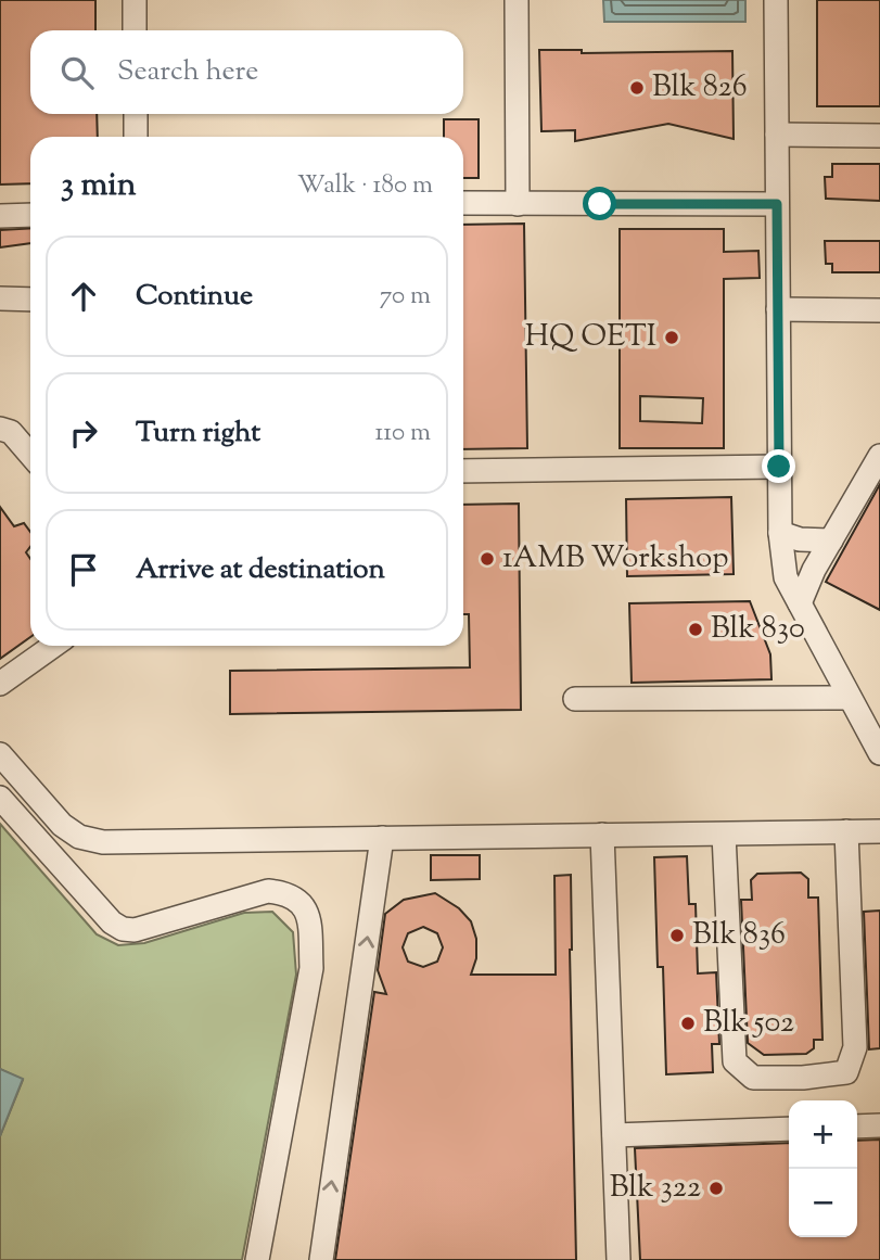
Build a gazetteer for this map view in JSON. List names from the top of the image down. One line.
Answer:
{"places":["Blk 826","HQ OETI","1AMB Workshop","Blk 830","Blk 836","Blk 502","Blk 322"],"page":{"search":"Search here","heading":["3 min","Walk · 180 m"],"list":[["Continue","70 m"],["Turn right","110 m"],"Arrive at destination"],"map_buttons":["+","−"]}}
